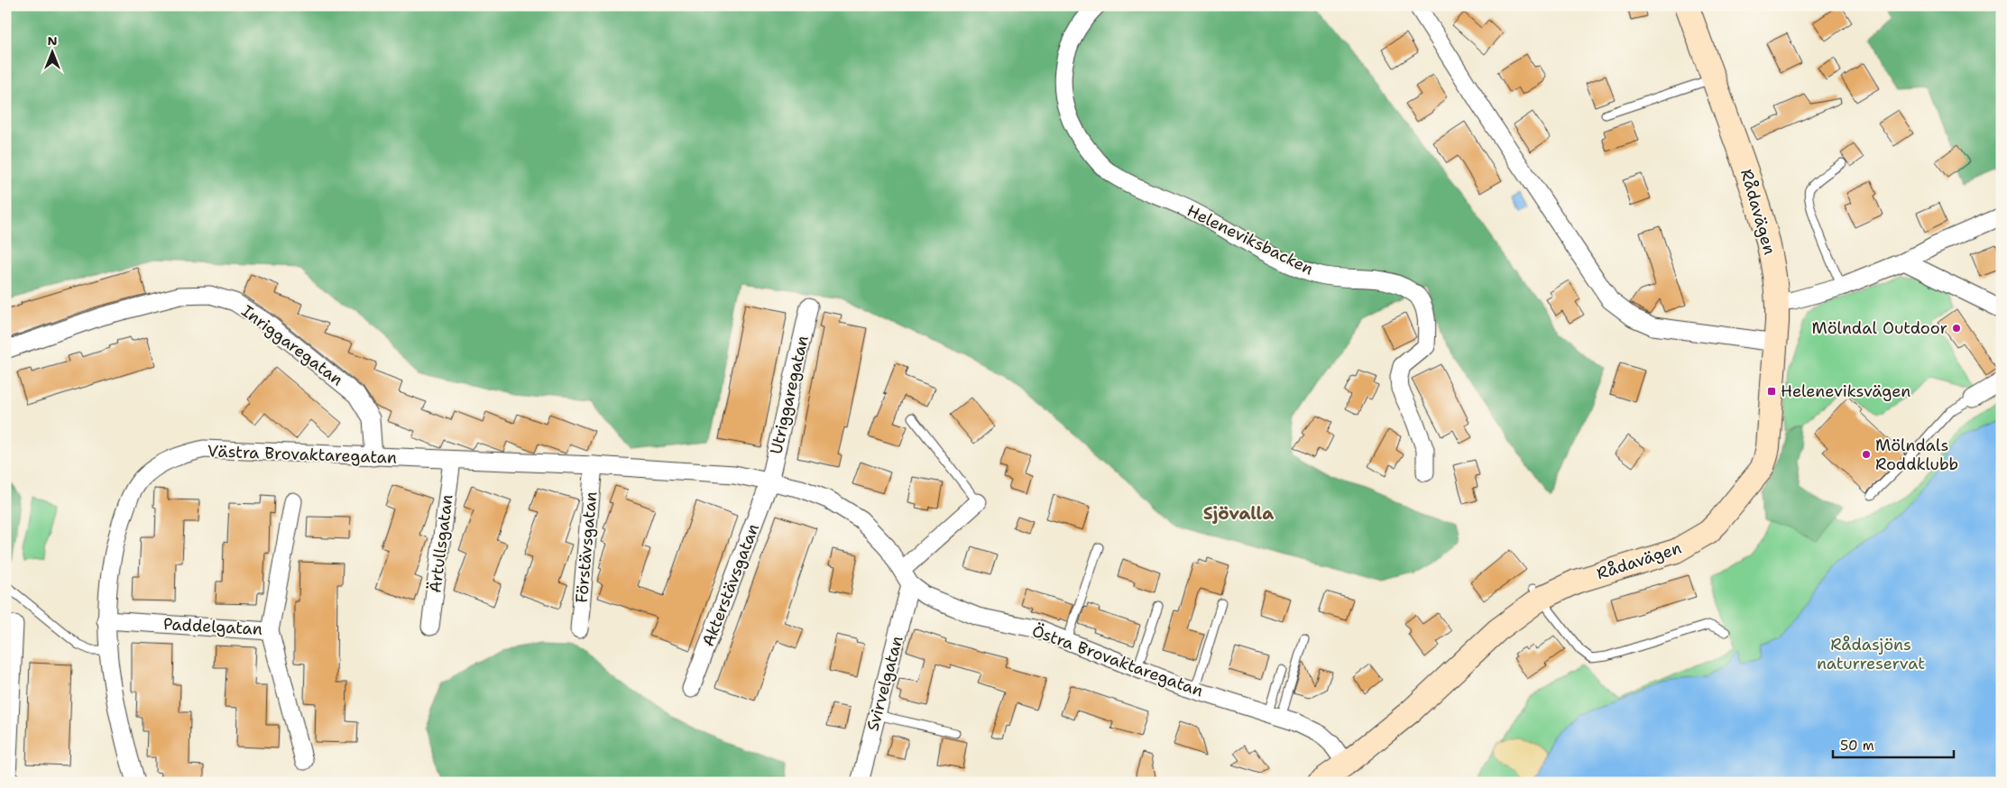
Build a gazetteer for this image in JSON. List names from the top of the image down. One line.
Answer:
{"streets":{"street":["Rådavägen","Heleneviksbacken","Inriggaregatan","Utriggaregatan","Västra Brovaktaregatan","Ärtullsgatan","Förstävsgatan","Akterstävsgatan","Paddelgatan","Östra Brovaktaregatan","Svirvelgatan"]},"crossings":[["Rådavägen","Östra Brovaktaregatan"],["Inriggaregatan","Västra Brovaktaregatan"],["Utriggaregatan","Akterstävsgatan"],["Utriggaregatan","Östra Brovaktaregatan"],["Västra Brovaktaregatan","Ärtullsgatan"],["Västra Brovaktaregatan","Förstävsgatan"],["Västra Brovaktaregatan","Paddelgatan"],["Västra Brovaktaregatan","Östra Brovaktaregatan"],["Förstävsgatan","Östra Brovaktaregatan"],["Akterstävsgatan","Östra Brovaktaregatan"],["Östra Brovaktaregatan","Svirvelgatan"]],"districts":["Sjövalla"],"parks":["Rådasjöns naturreservat"],"places":{"other":["Mölndal Outdoor","Mölndals Roddklubb"],"transit":["Heleneviksvägen"]},"scale_bar":"50 m","north":"top"}
